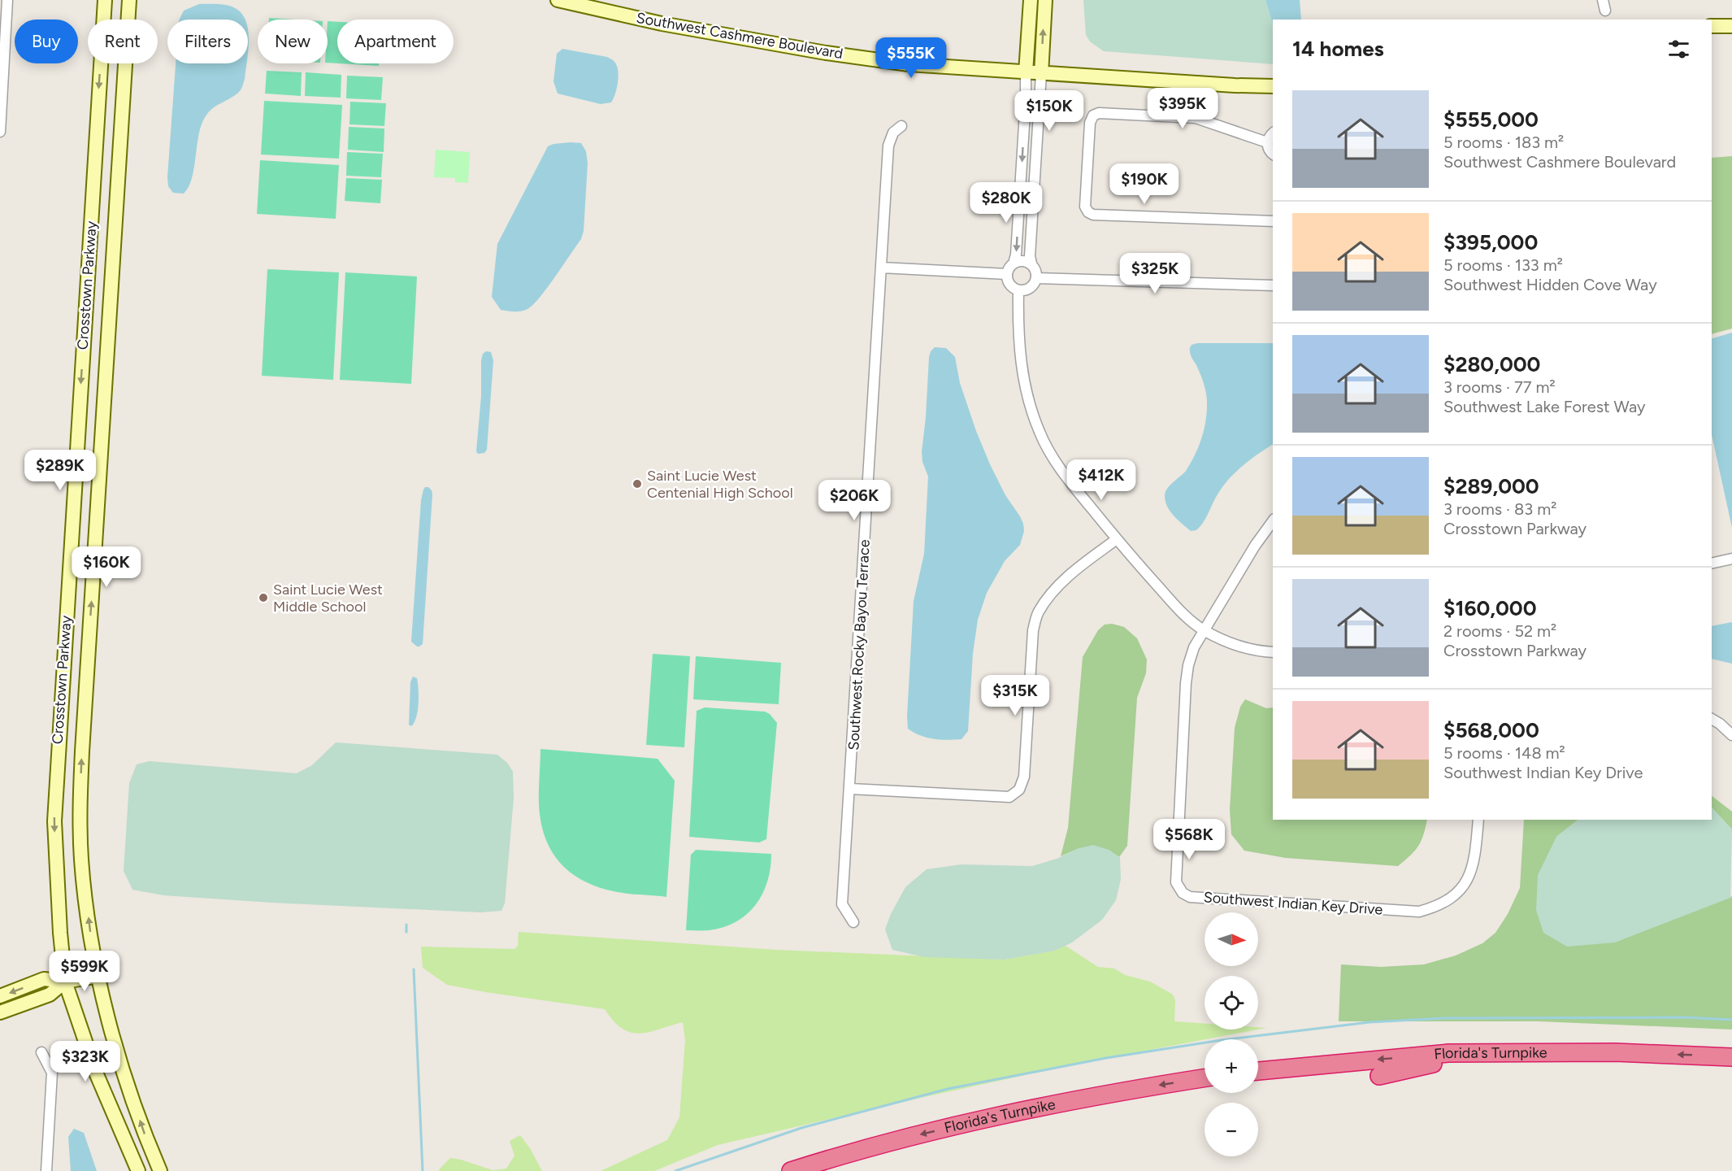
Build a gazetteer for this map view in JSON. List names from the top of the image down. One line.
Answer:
{"streets":{"highway":["Florida's Turnpike"],"main road":["Southwest Cashmere Boulevard","Crosstown Parkway"],"street":["Southwest Rocky Bayou Terrace","Southwest Indian Key Drive"]},"one_way":["Florida's Turnpike"],"places":["Saint Lucie West Centenial High School","Saint Lucie West Middle School"],"north":"right","page":{"chip":["Buy","Rent","Filters","New","Apartment"],"heading":"14 homes","price":["$555K","$395K","$150K","$190K","$280K","$325K","$289K","$412K","$206K","$160K","$315K","$568K","$599K","$323K"],"list":[{"name":"$555,000","note":"5 rooms · 183 m² · Southwest Cashmere Boulevard"},{"name":"$395,000","note":"5 rooms · 133 m² · Southwest Hidden Cove Way"},{"name":"$280,000","note":"3 rooms · 77 m² · Southwest Lake Forest Way"},{"name":"$289,000","note":"3 rooms · 83 m² · Crosstown Parkway"},{"name":"$160,000","note":"2 rooms · 52 m² · Crosstown Parkway"},{"name":"$568,000","note":"5 rooms · 148 m² · Southwest Indian Key Drive"}],"map_buttons":["+","−"]}}
